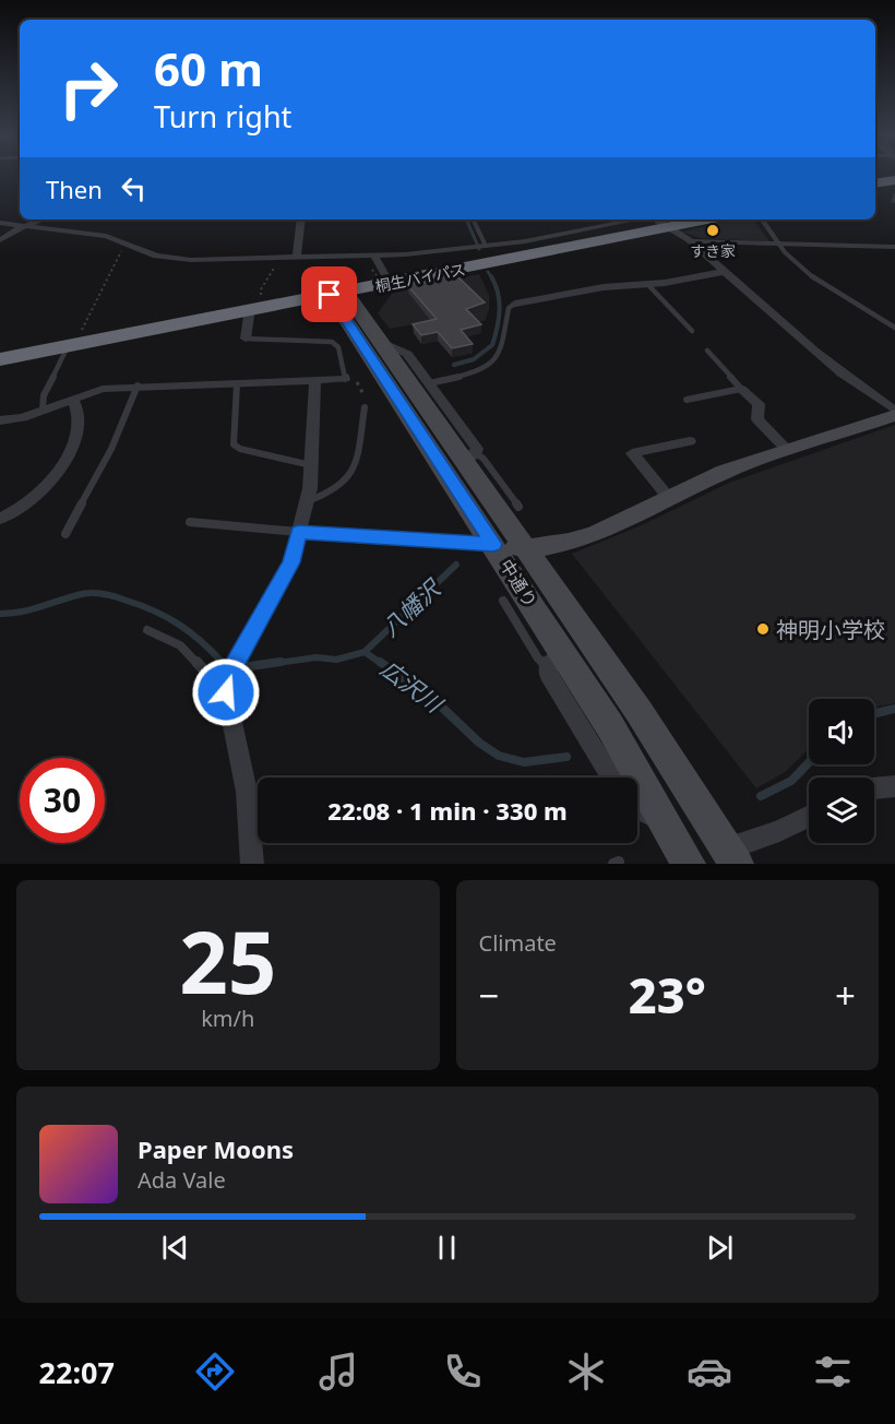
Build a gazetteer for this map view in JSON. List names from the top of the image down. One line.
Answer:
{"streets":{"highway":["桐生バイパス"],"street":["中通り"]},"crossings":[["桐生バイパス","中通り"]],"water":["八幡沢","広沢川"],"places":["すき家","神明小学校"],"page":{"turn":["60 m","Turn right"],"then":"Then","limit":"30","trip":"22:08 · 1 min · 330 m","tile":[["25","km/h"],"Climate"],"heat":["−","23°","+"],"song":["Paper Moons","Ada Vale"],"tabs":"22:07"}}
